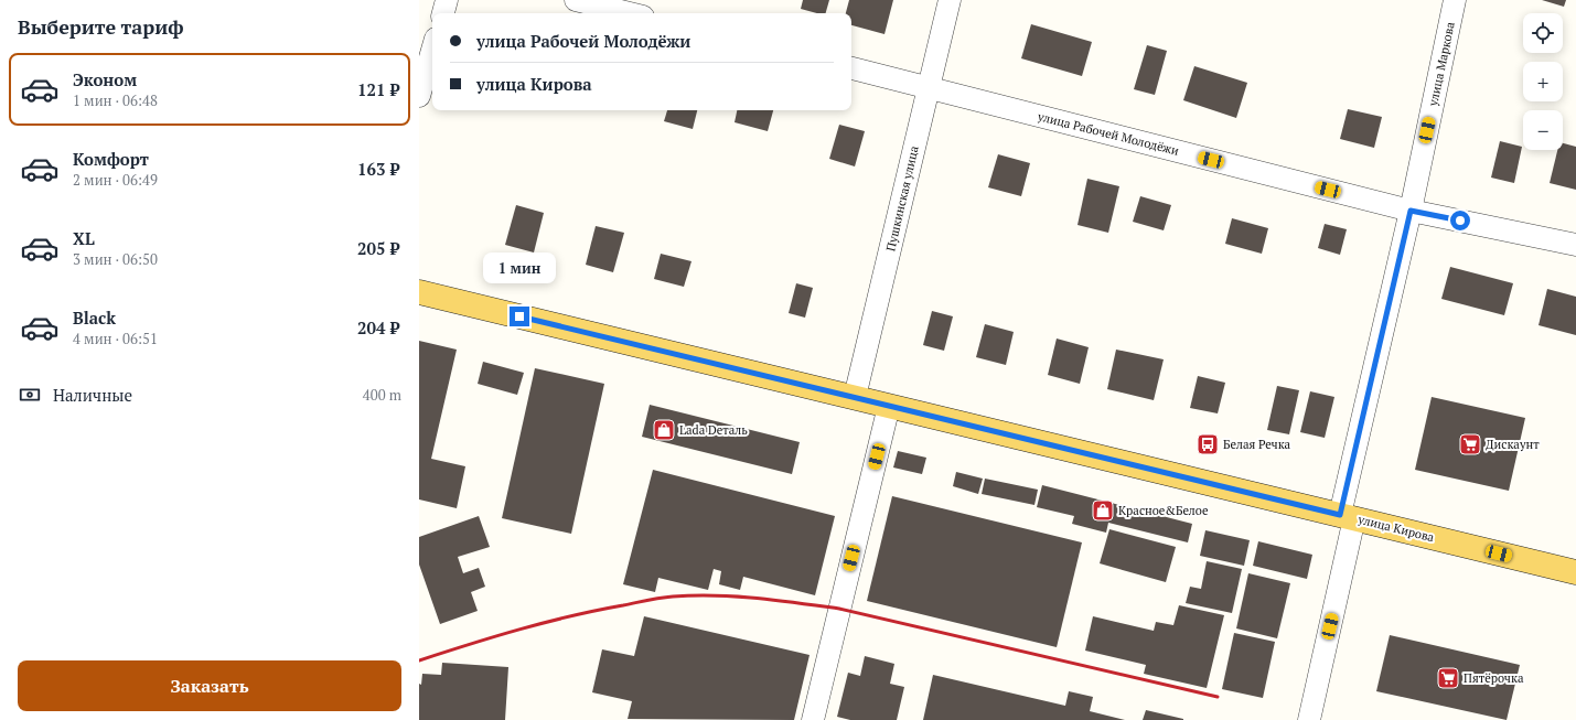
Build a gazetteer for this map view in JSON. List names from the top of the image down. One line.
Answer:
{"streets":{"main road":["улица Кирова"],"street":["улица Маркова","улица Рабочей Молодёжи","Пушкинская улица"]},"crossings":[["улица Маркова","улица Рабочей Молодёжи"],["улица Маркова","улица Кирова"],["улица Рабочей Молодёжи","Пушкинская улица"],["Пушкинская улица","улица Кирова"]],"places":{"shop":["Lada Dеталь","Красное&Белое"],"bus stop":["Белая Речка"],"supermarket":["Дискаунт","Пятёрочка"]},"page":{"heading":"Выберите тариф","map_buttons":["+","−"],"banner":["улица Рабочей Молодёжи","улица Кирова"],"list":[{"name":"Эконом","note":"1 мин · 06:48","value":"121 ₽"},{"name":"Комфорт","note":"2 мин · 06:49","value":"163 ₽"},{"name":"XL","note":"3 мин · 06:50","value":"205 ₽"},{"name":"Black","note":"4 мин · 06:51","value":"204 ₽"}],"bubble":"1 мин","pay":["Наличные","400 m"],"buttons":"Заказать"}}
